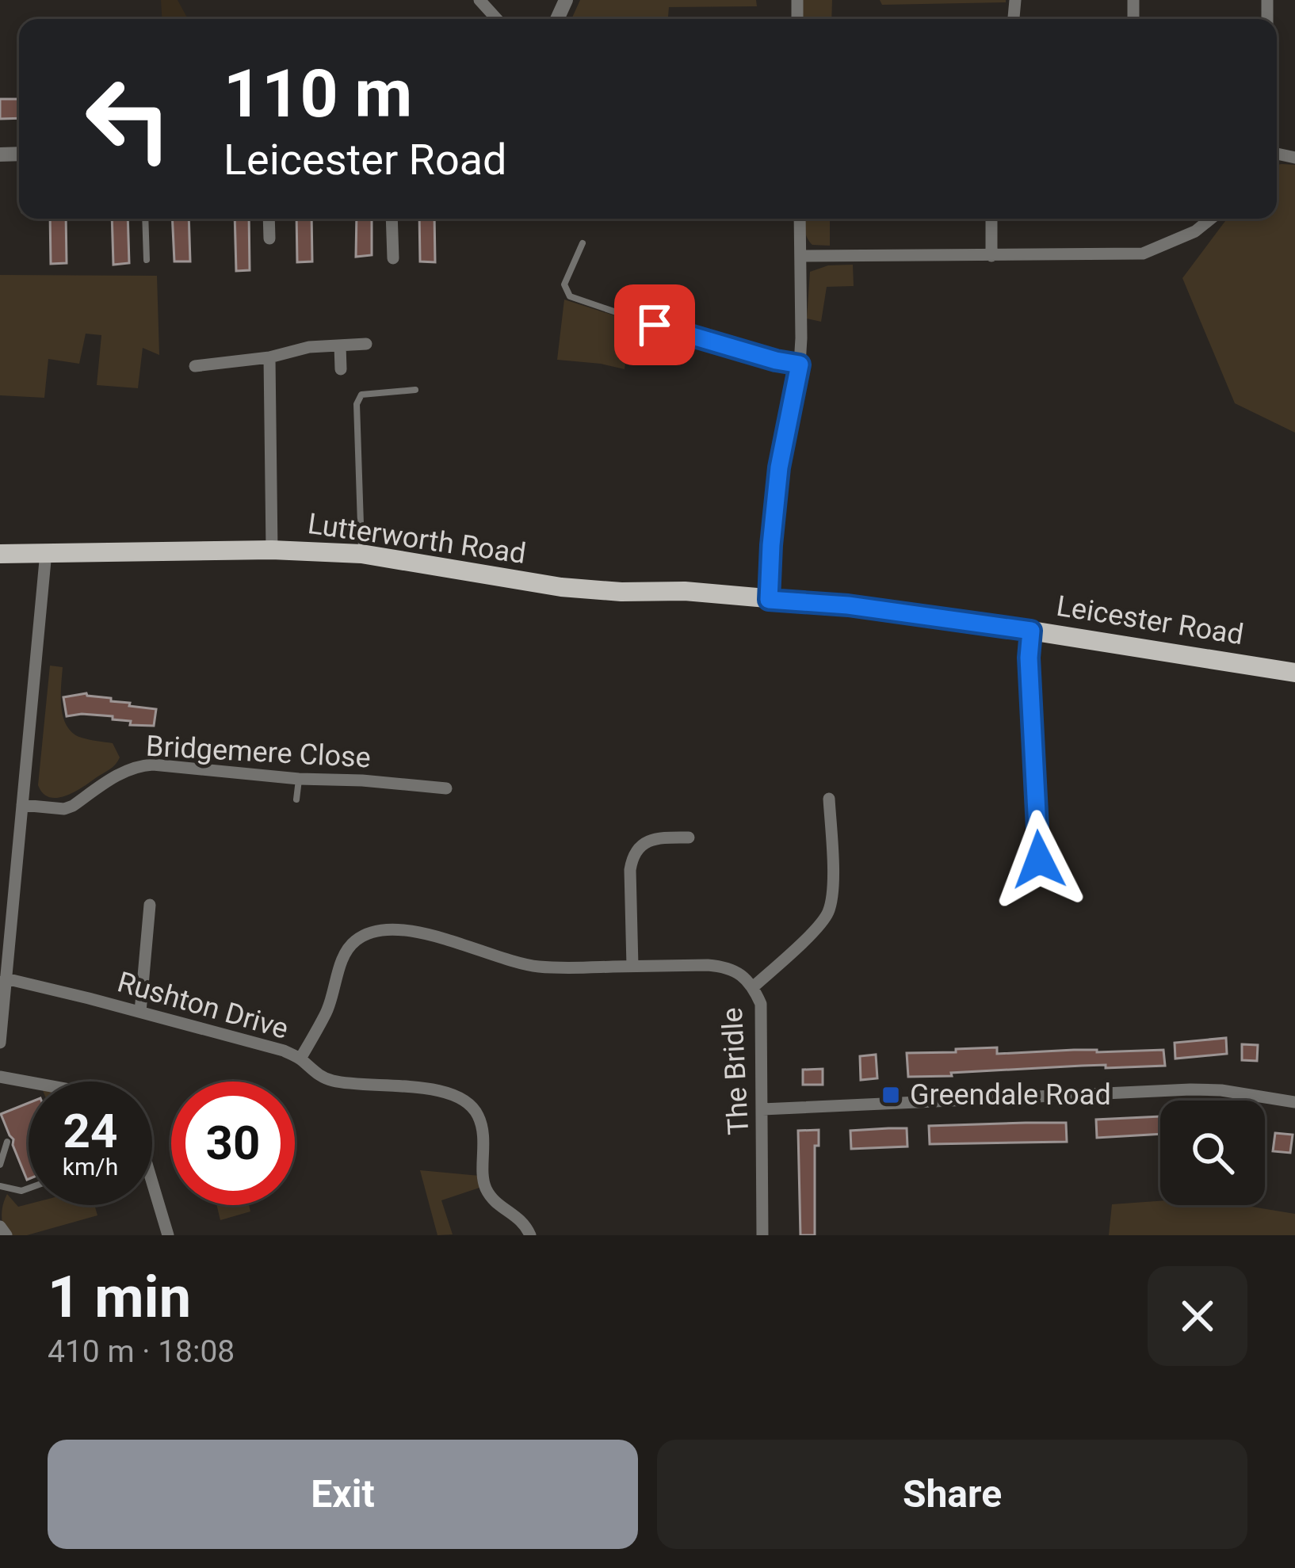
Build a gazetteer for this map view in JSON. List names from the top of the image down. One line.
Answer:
{"streets":{"main road":["Lutterworth Road","Leicester Road"],"street":["Bridgemere Close","Rushton Drive","The Bridle"]},"crossings":[["Lutterworth Road","Leicester Road"],["Rushton Drive","The Bridle"]],"places":{"transit":["Greendale Road"]},"page":{"turn":["110 m","Leicester Road"],"speed":"24 km/h","limit":"30","heading":["1 min","410 m · 18:08"],"buttons":["Exit","Share"]}}
